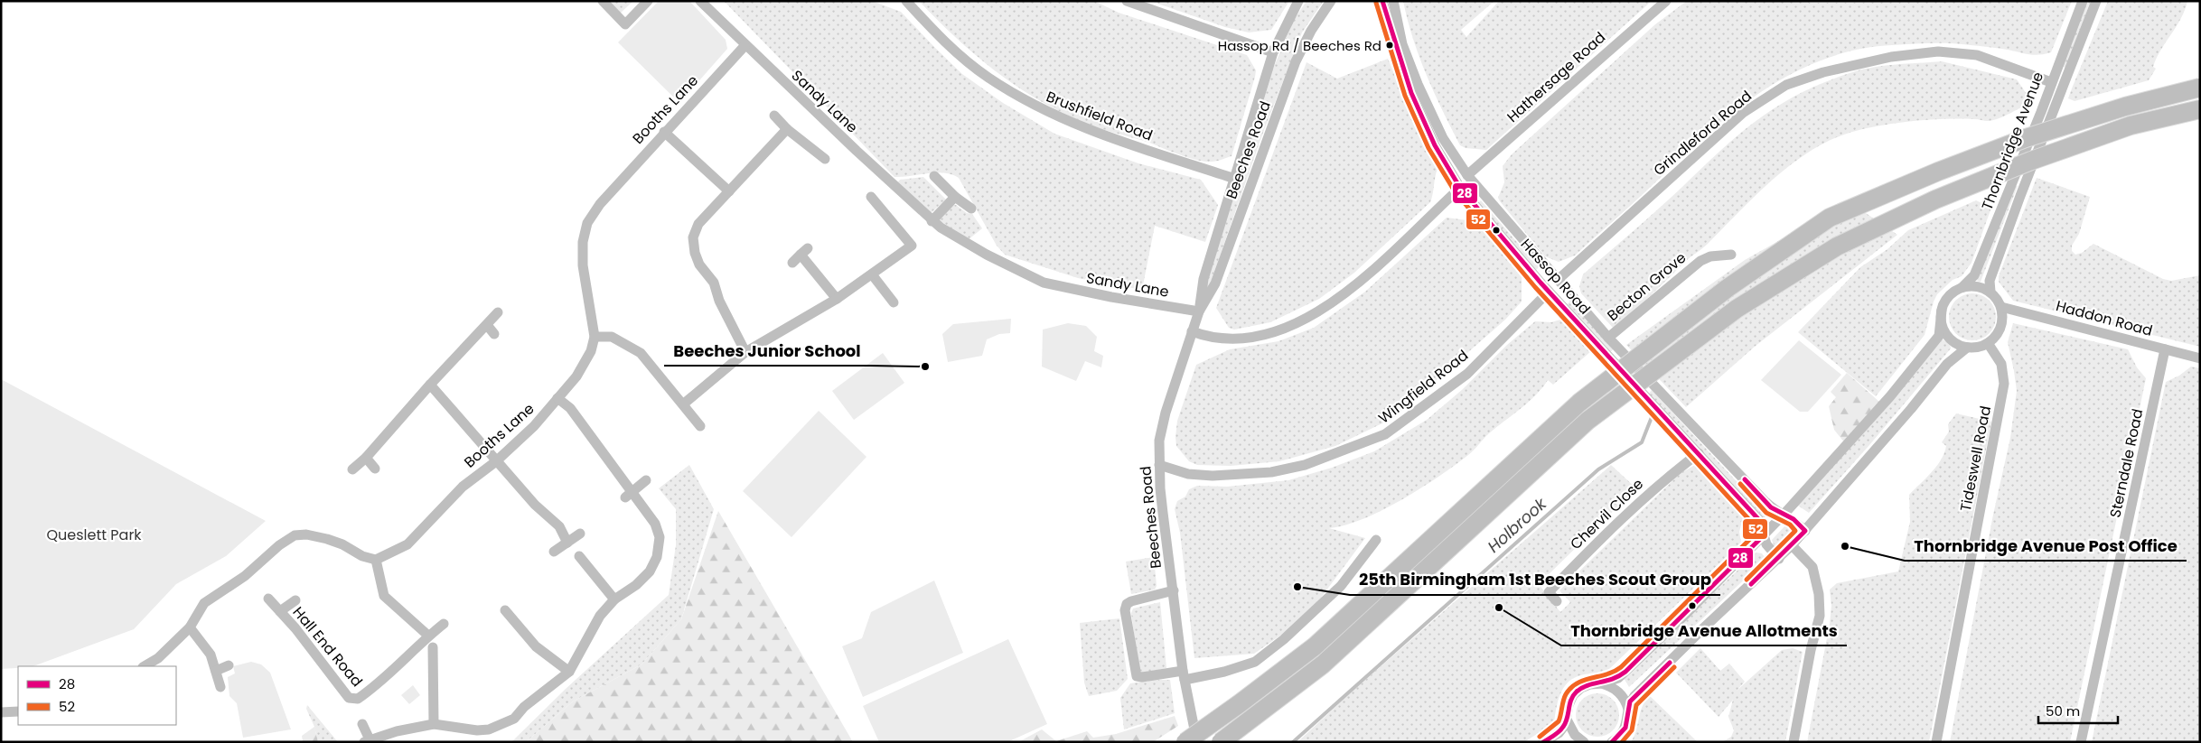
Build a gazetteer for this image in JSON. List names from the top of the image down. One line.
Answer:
{"streets":{"street":["Hathersage Road","Sandy Lane","Booths Lane","Brushfield Road","Grindleford Road","Thornbridge Avenue","Beeches Road","Hassop Road","Becton Grove","Haddon Road","Wingfield Road","Tideswell Road","Sterndale Road","Chervil Close","Hall End Road"]},"crossings":[["Hathersage Road","Hassop Road"],["Sandy Lane","Booths Lane"],["Sandy Lane","Beeches Road"],["Brushfield Road","Beeches Road"],["Grindleford Road","Thornbridge Avenue"],["Grindleford Road","Hassop Road"],["Thornbridge Avenue","Haddon Road"],["Thornbridge Avenue","Tideswell Road"],["Beeches Road","Wingfield Road"],["Hassop Road","Becton Grove"],["Hassop Road","Wingfield Road"],["Hassop Road","Chervil Close"],["Haddon Road","Tideswell Road"],["Haddon Road","Sterndale Road"]],"water":["Holbrook"],"parks":["Queslett Park"],"places":["Hassop Rd / Beeches Rd","Beeches Junior School","Thornbridge Avenue Post Office","25th Birmingham 1st Beeches Scout Group","Thornbridge Avenue Allotments"],"lines":["transit line 28","transit line 52"],"legend":["28","52"],"scale_bar":"50 m"}
